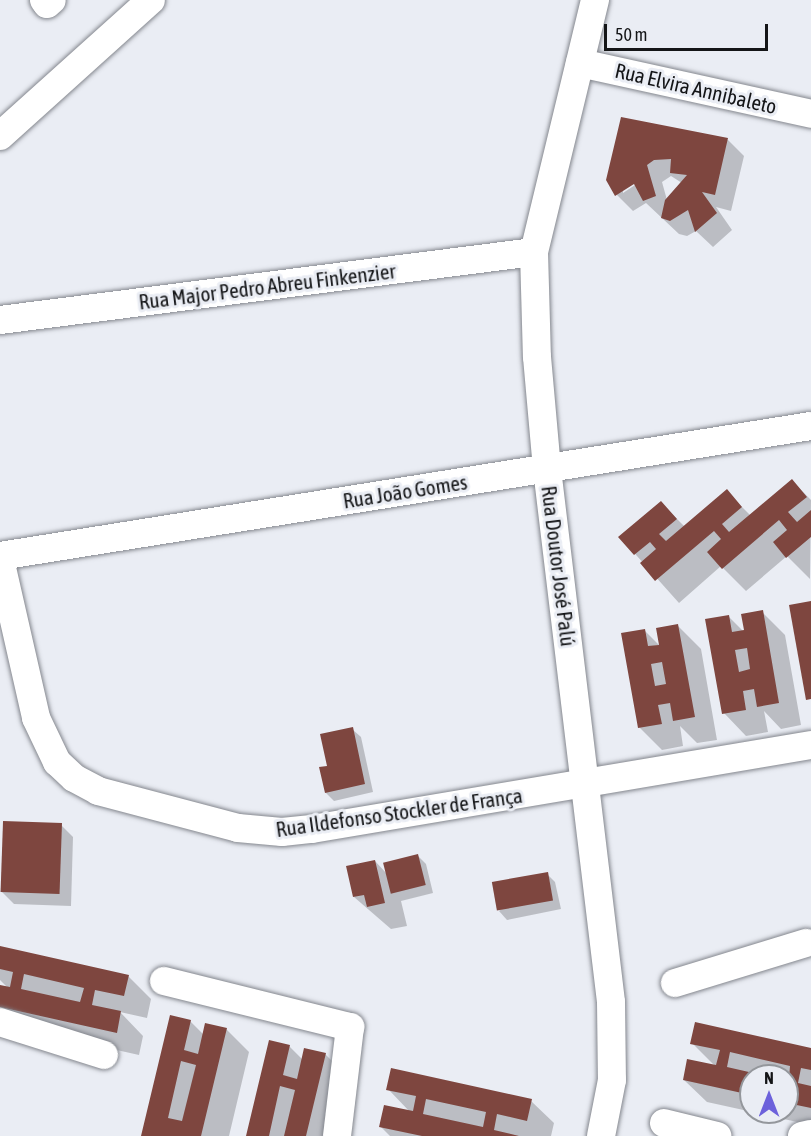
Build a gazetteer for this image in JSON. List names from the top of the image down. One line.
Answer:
{"streets":{"street":["Rua Elvira Annibaleto","Rua Major Pedro Abreu Finkenzier","Rua João Gomes","Rua Doutor José Palú","Rua Ildefonso Stockler de França"]},"crossings":[["Rua Elvira Annibaleto","Rua Doutor José Palú"],["Rua Major Pedro Abreu Finkenzier","Rua Doutor José Palú"],["Rua João Gomes","Rua Doutor José Palú"],["Rua João Gomes","Rua Ildefonso Stockler de França"],["Rua Doutor José Palú","Rua Ildefonso Stockler de França"]],"scale_bar":"50 m","north":"top"}
